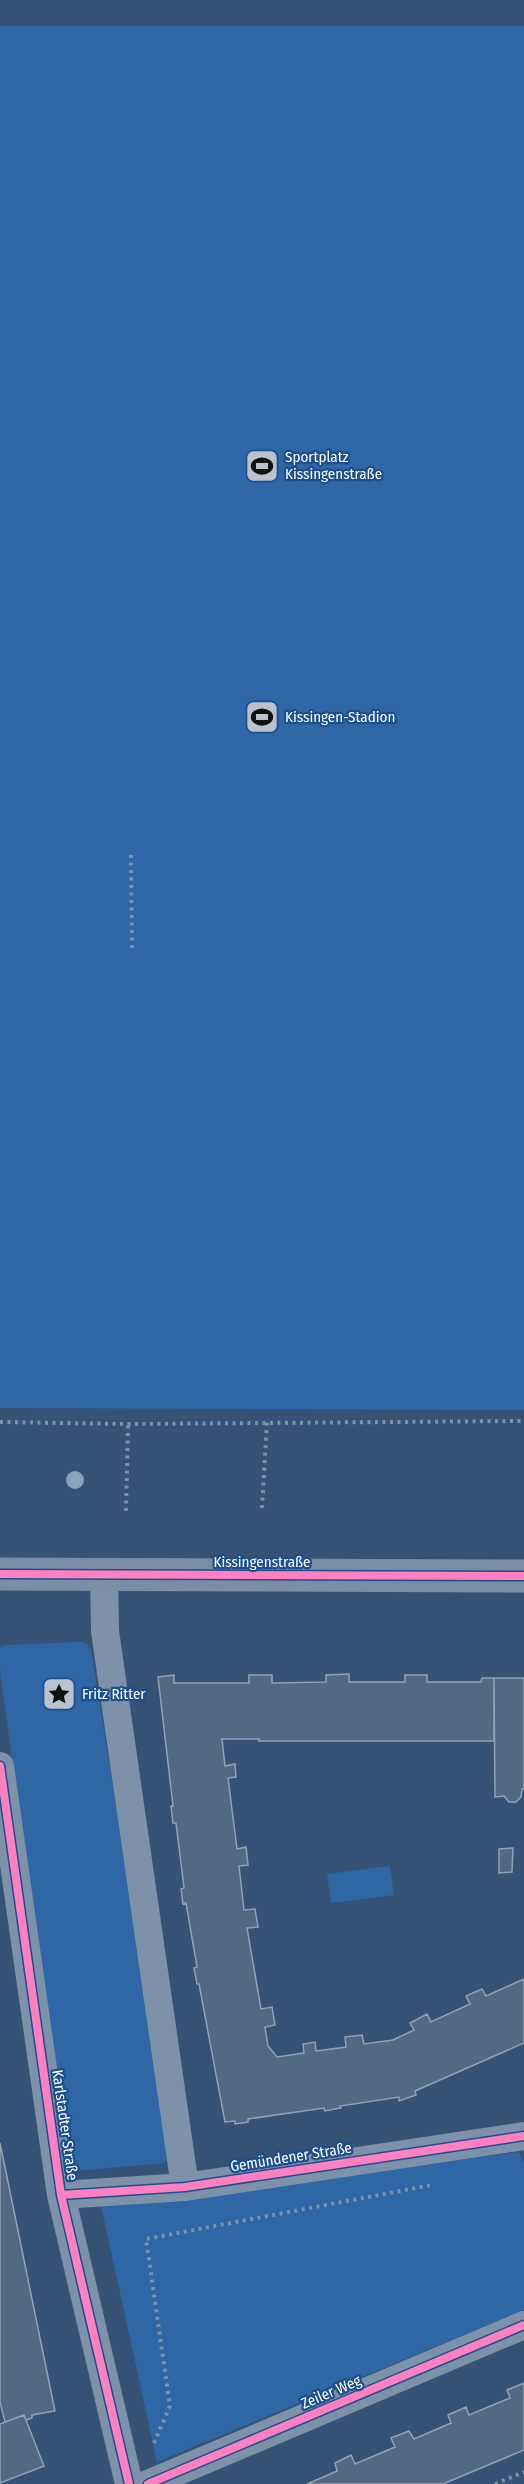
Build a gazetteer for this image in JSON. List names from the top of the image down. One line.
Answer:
{"streets":{"street":["Kissingenstraße","Karlstadter Straße","Gemündener Straße","Zeiler Weg"]},"crossings":[["Karlstadter Straße","Gemündener Straße"]],"places":{"sports":["Sportplatz Kissingenstraße","Kissingen-Stadion"],"place":["Fritz Ritter"]}}
